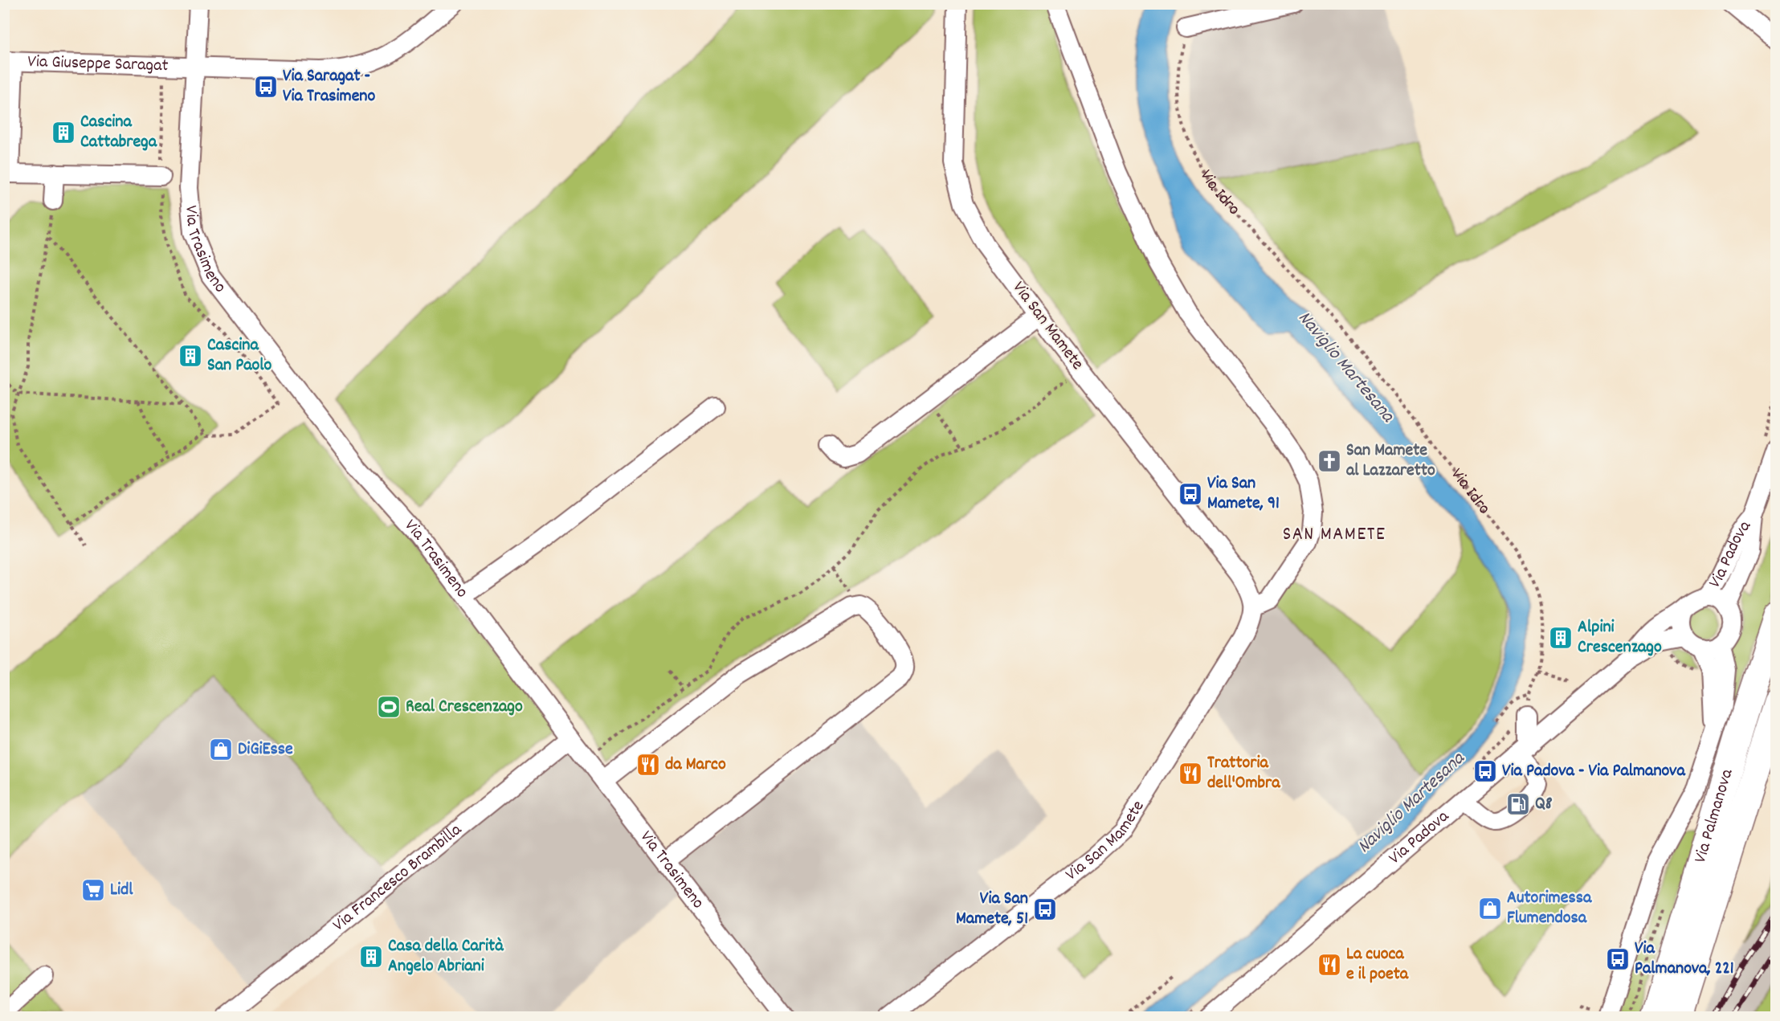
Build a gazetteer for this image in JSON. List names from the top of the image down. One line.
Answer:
{"streets":{"highway":["Via Palmanova"],"street":["Via Giuseppe Saragat","Via Trasimeno","Via San Mamete","Via Padova","Via Francesco Brambilla"],"path":["Via Idro"]},"crossings":[["Via Giuseppe Saragat","Via Trasimeno"],["Via Trasimeno","Via Francesco Brambilla"],["Via Padova","Via Palmanova"]],"districts":["SAN MAMETE"],"water":["Naviglio Martesana"],"places":{"bus stop":["Via Saragat - Via Trasimeno","Via San Mamete, 91","Via Padova - Via Palmanova","Via San Mamete, 51","Via Palmanova, 221"],"building":["Cascina Cattabrega","Cascina San Paolo","Alpini Crescenzago","Casa della Carità Angelo Abriani"],"church":["San Mamete al Lazzaretto"],"sports":["Real Crescenzago"],"shop":["DiGiEsse","Autorimessa Flumendosa"],"restaurant":["da Marco","Trattoria dell'Ombra","La cuoca e il poeta"],"fuel station":["Q8"],"supermarket":["Lidl"]}}
